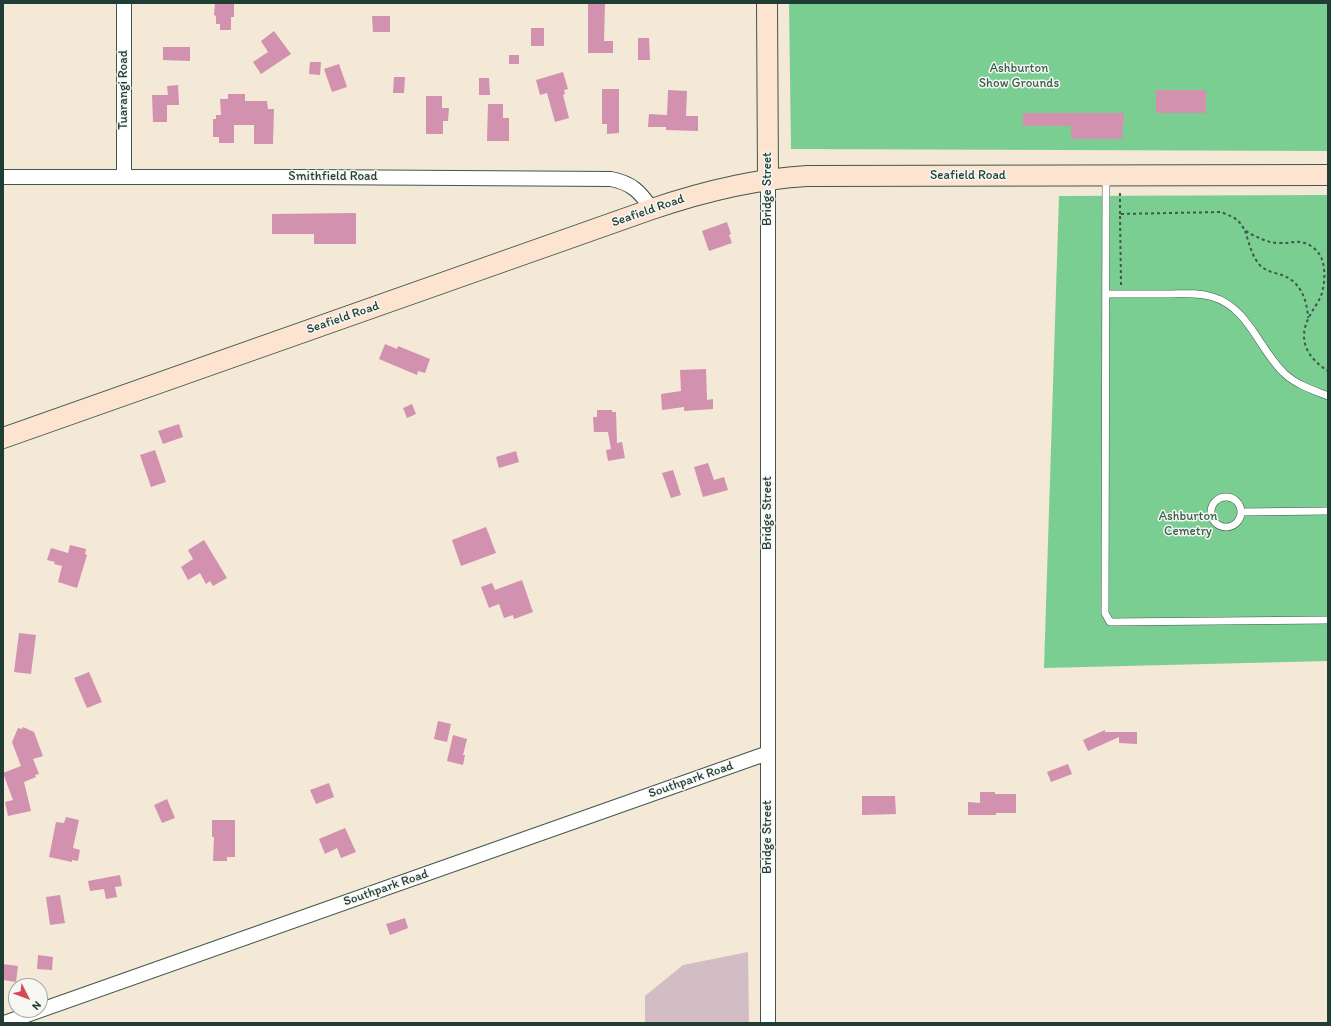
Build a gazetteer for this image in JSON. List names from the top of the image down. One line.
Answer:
{"streets":{"street":["Tuarangi Road","Seafield Road","Smithfield Road","Bridge Street","Southpark Road"]},"crossings":[["Tuarangi Road","Smithfield Road"],["Seafield Road","Smithfield Road"],["Seafield Road","Bridge Street"],["Bridge Street","Southpark Road"]],"parks":["Ashburton Show Grounds","Ashburton Cemetry"],"north":"bottom right"}
